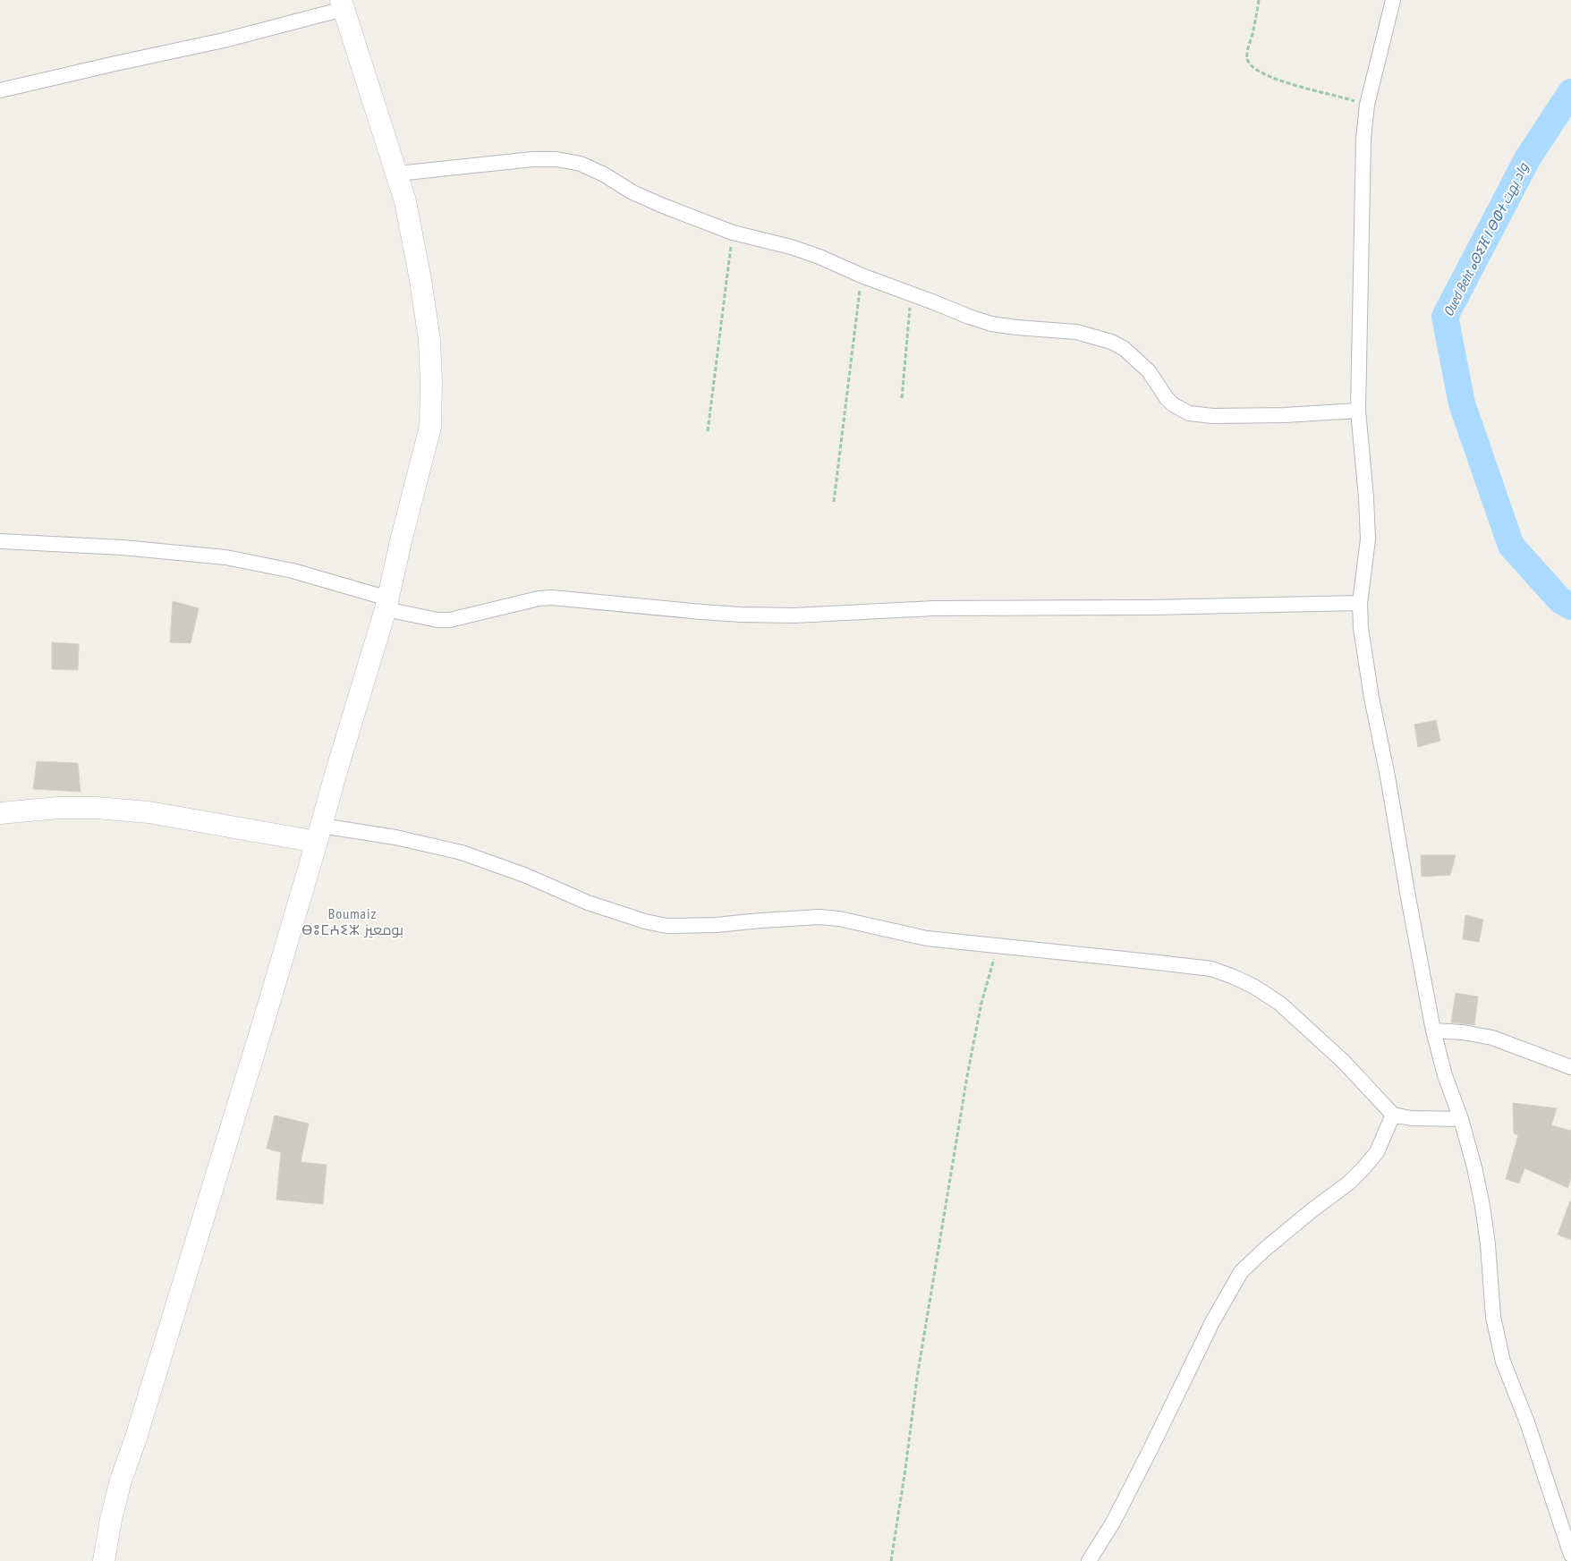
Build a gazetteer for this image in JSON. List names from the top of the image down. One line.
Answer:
{"districts":["Boumaiz ⴱⵓⵎⵄⵉⵣ بومعيز"],"water":["Oued Beht ⴰⵙⵉⴼ ⵏ ⴱⵀⵜ واد بهت"]}
